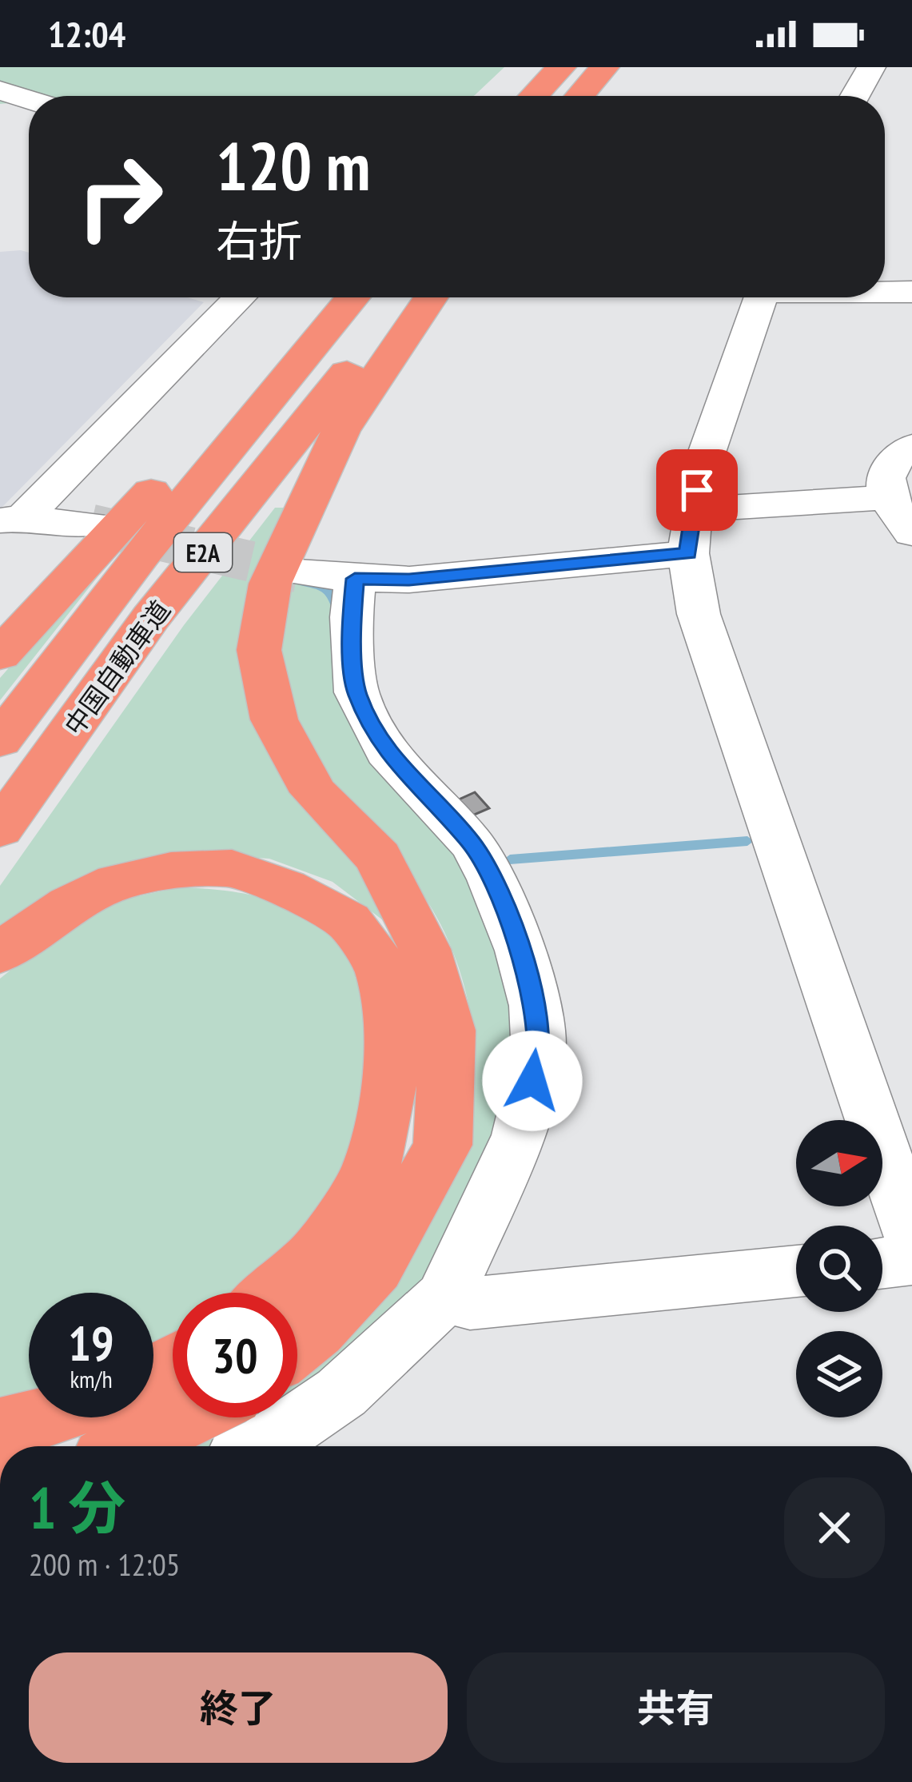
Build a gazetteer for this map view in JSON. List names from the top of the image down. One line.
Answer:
{"streets":{"highway":["E2A","中国自動車道"]},"north":"right","page":{"status":"12:04","turn":["120 m","右折"],"speed":"19 km/h","limit":"30","heading":["1 分","200 m · 12:05"],"buttons":["終了","共有"]}}
